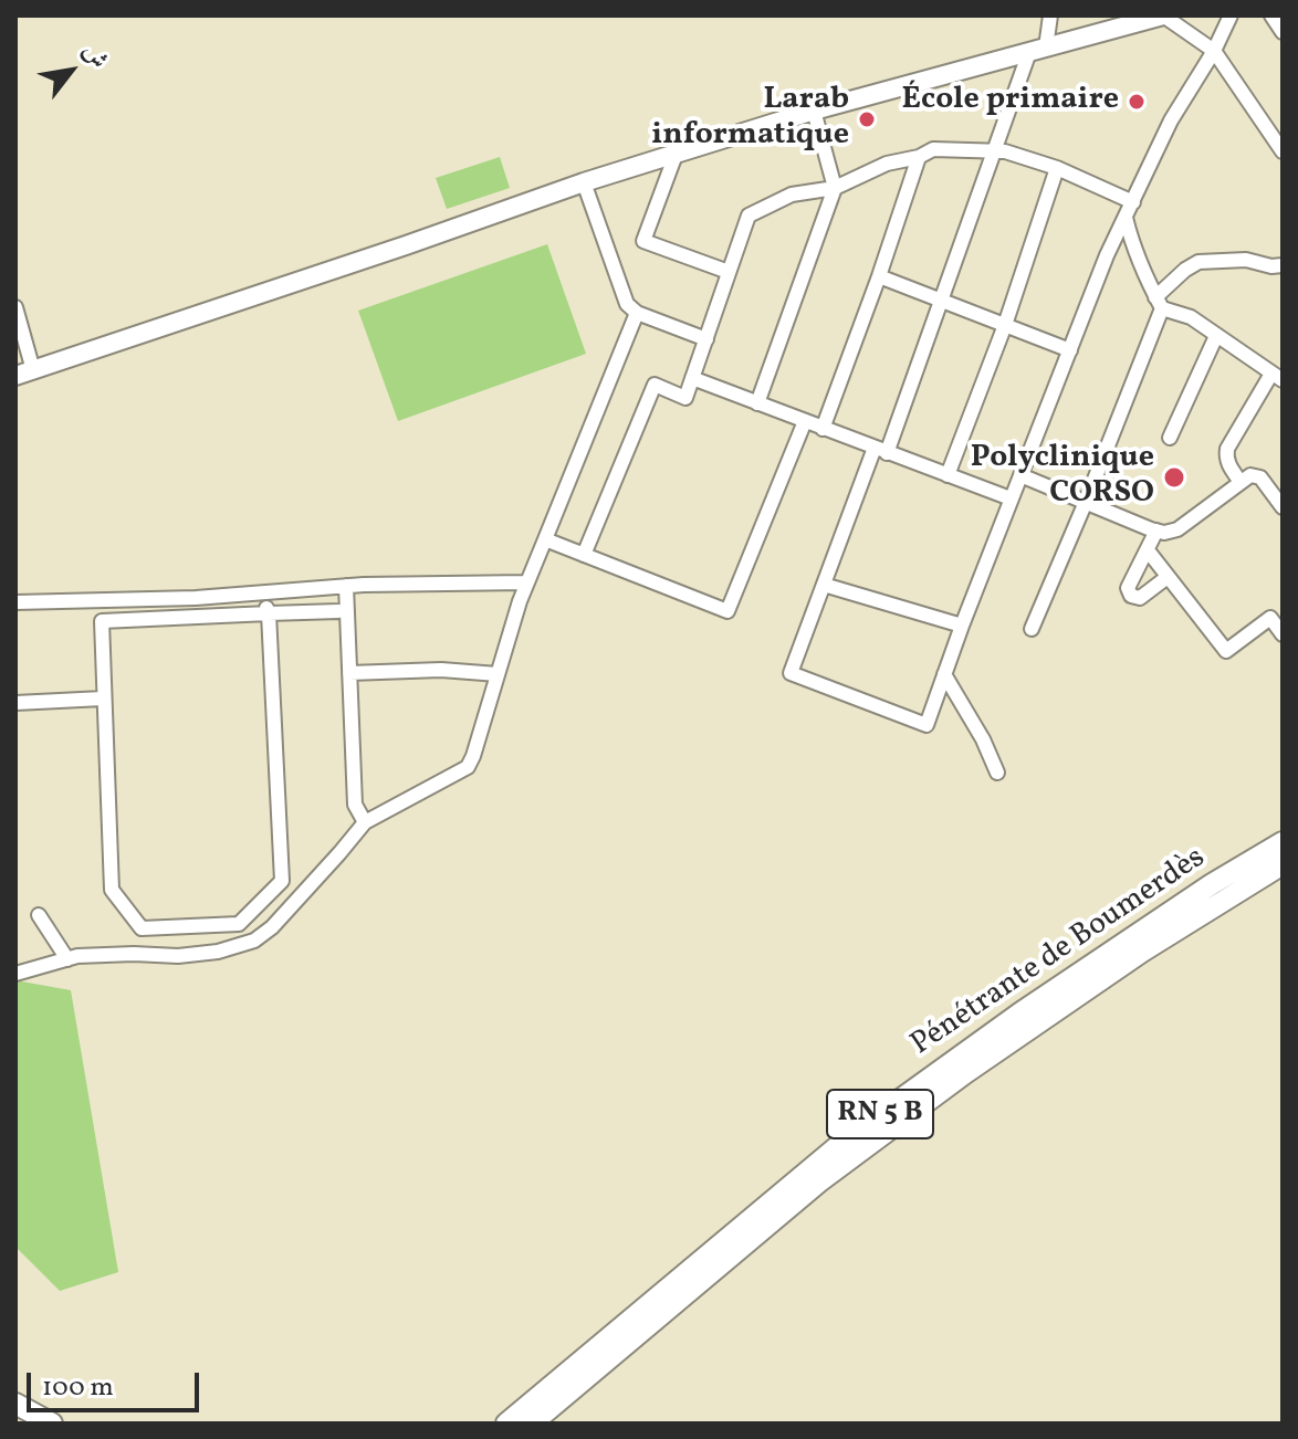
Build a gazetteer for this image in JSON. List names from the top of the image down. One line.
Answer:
{"streets":{"highway":["Pénétrante de Boumerdès","RN 5 B"]},"places":["École primaire","Larab informatique","Polyclinique CORSO"],"scale_bar":"100 m","north":"top right"}
